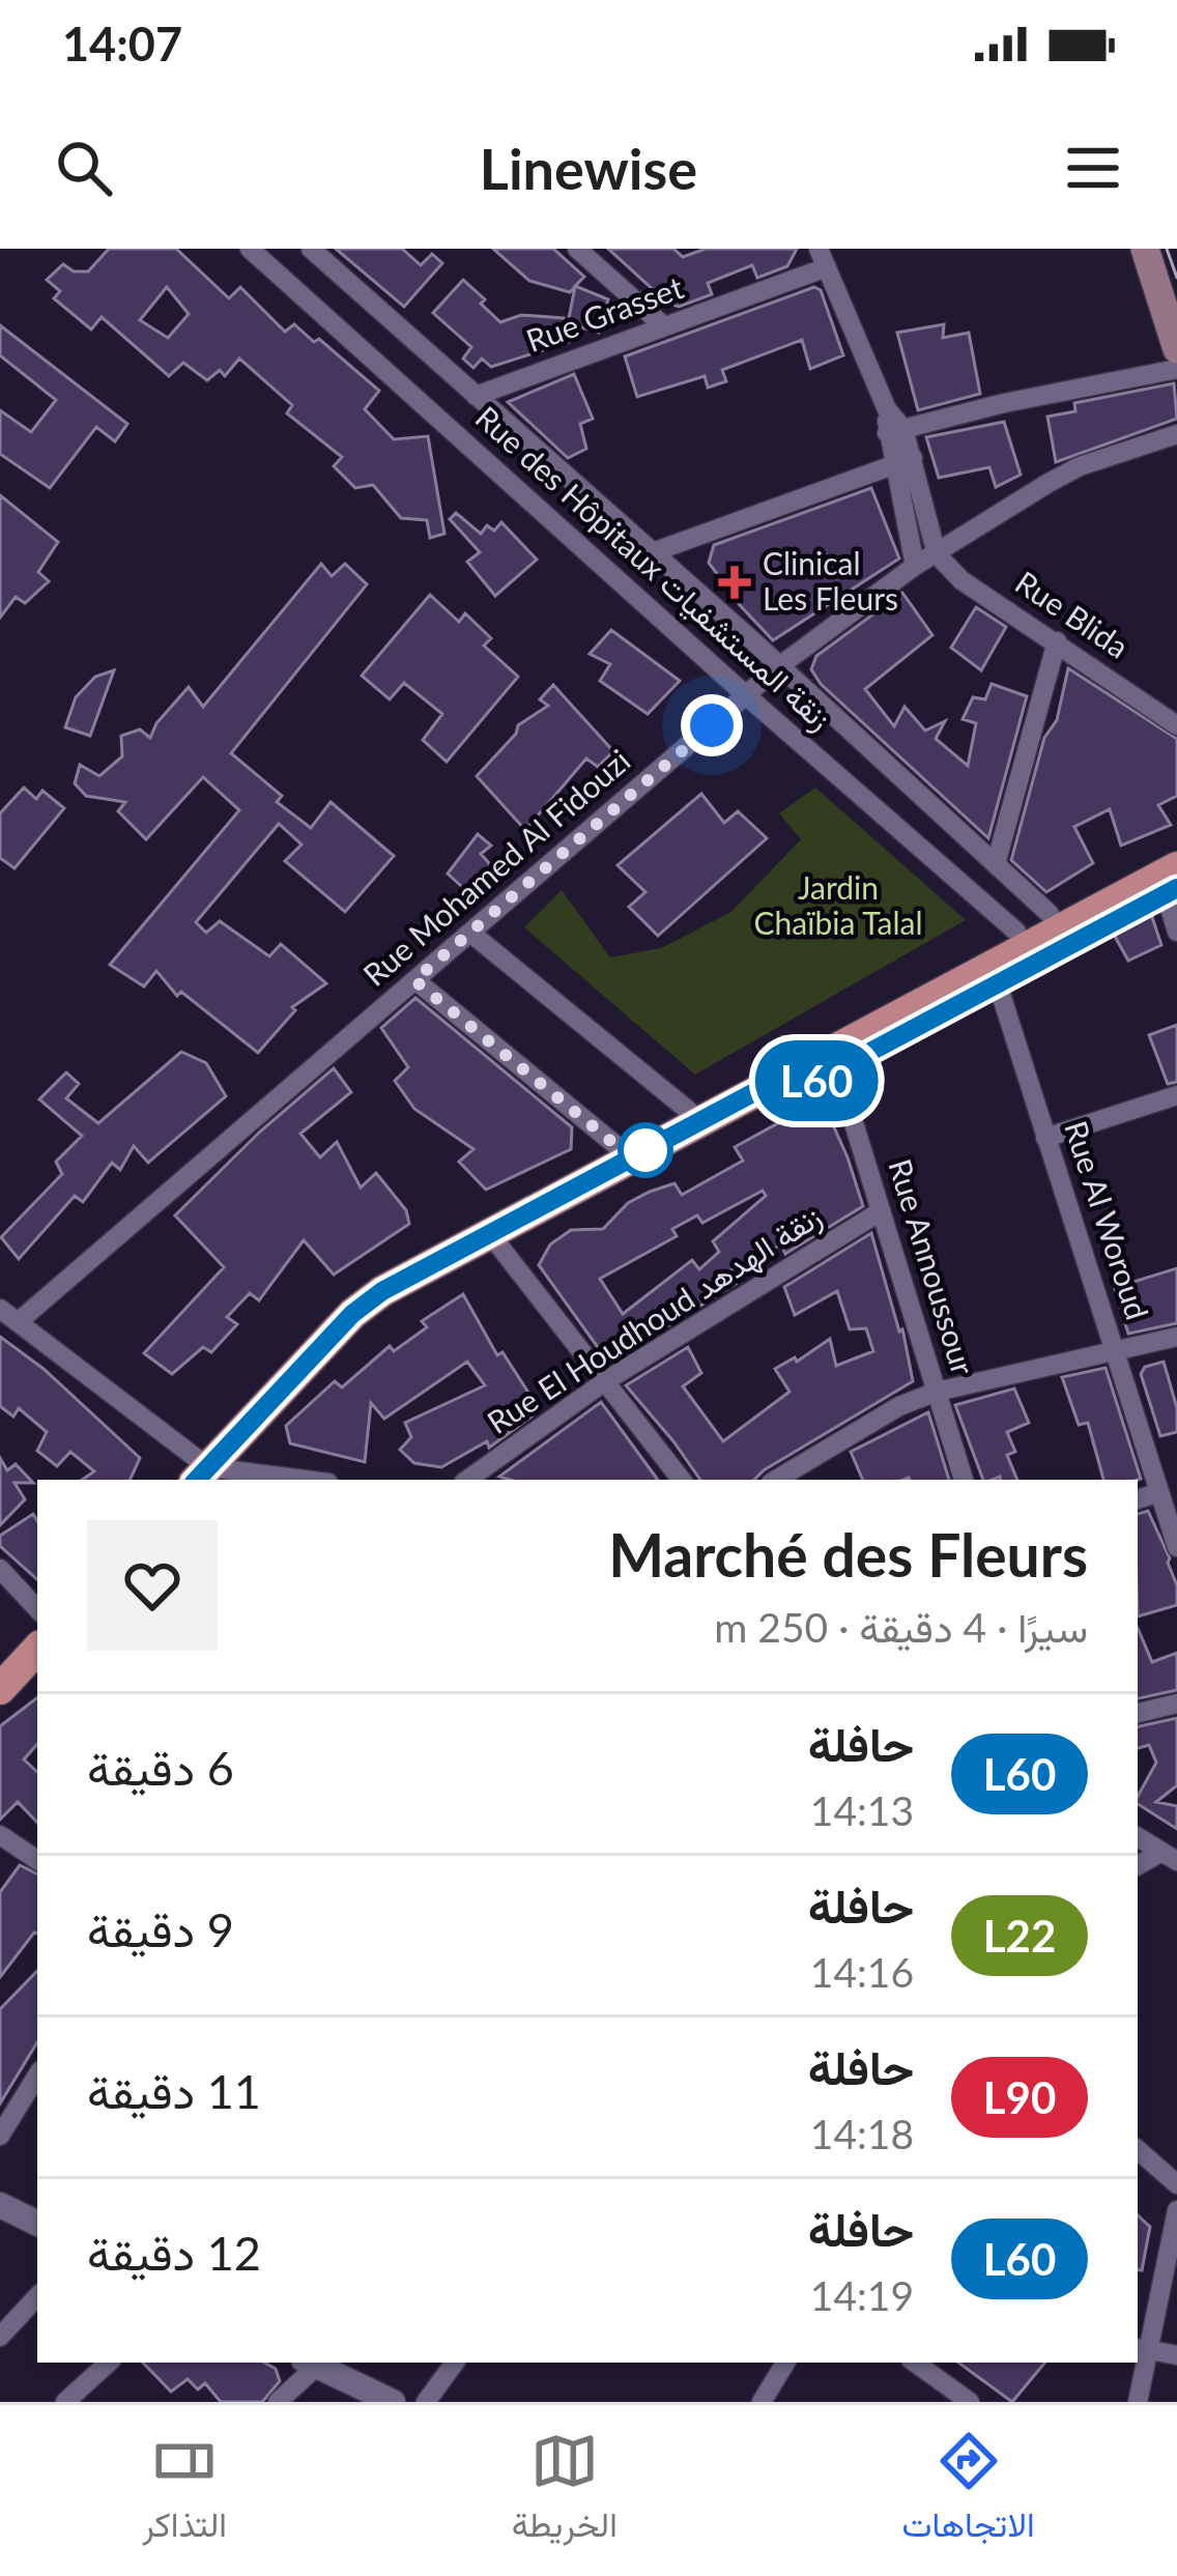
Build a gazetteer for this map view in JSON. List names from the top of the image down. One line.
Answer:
{"streets":{"street":["Rue Grasset","Rue des Hôpitaux زنقة المستشفيات","Rue Blida","Rue Mohamed Al Fidouzi","Rue Al Woroud","Rue Annoussour","Rue El Houdhoud زنقة الهدهد"]},"crossings":[["Rue Grasset","Rue des Hôpitaux زنقة المستشفيات"],["Rue des Hôpitaux زنقة المستشفيات","Rue Mohamed Al Fidouzi"],["Rue Blida","Rue Mohamed Al Fidouzi"],["Rue Annoussour","Rue El Houdhoud زنقة الهدهد"]],"parks":["Jardin Chaïbia Talal"],"places":{"health":["Clinical Les Fleurs"]},"lines":["bus line L60"],"page":{"status":"14:07","header":"Linewise","on_map":"L60","heading":["Marché des Fleurs","سيرًا · 4 دقيقة · 250 m"],"list":[{"mark":"L60","name":"حافلة","note":"14:13","value":"6 دقيقة"},{"mark":"L22","name":"حافلة","note":"14:16","value":"9 دقيقة"},{"mark":"L90","name":"حافلة","note":"14:18","value":"11 دقيقة"},{"mark":"L60","name":"حافلة","note":"14:19","value":"12 دقيقة"}],"tabs":["الاتجاهات","الخريطة","التذاكر"]}}
